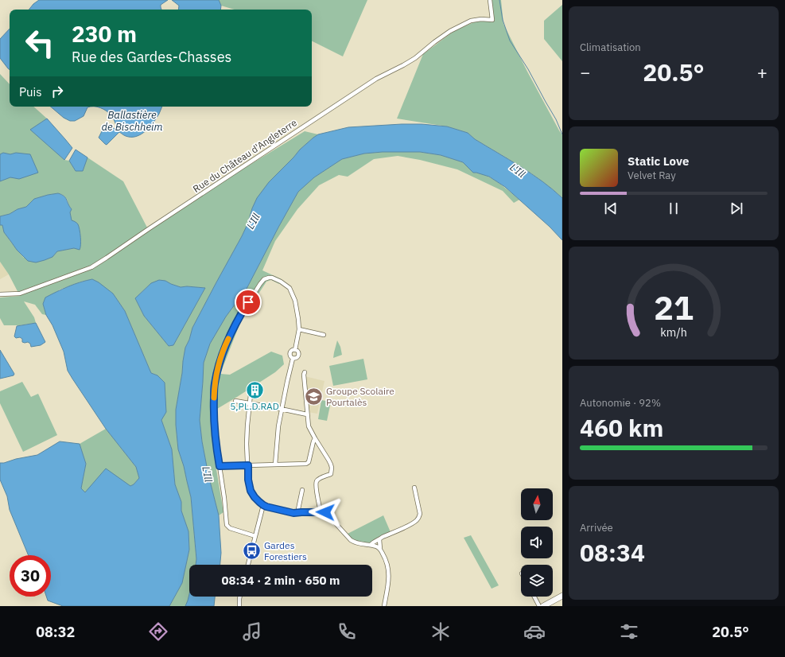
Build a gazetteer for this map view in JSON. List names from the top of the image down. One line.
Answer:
{"streets":{"street":["Rue du Château d'Angleterre"]},"water":["Ballastière de Bischheim","L'Ill"],"places":{"building":["5,PL.D.RAD"],"school or university":["Groupe Scolaire Pourtalès"],"bus stop":["Gardes Forestiers"]},"north":"top","page":{"tile":["Climatisation",["Autonomie · 92%","460 km"],["Arrivée","08:34"]],"turn":["230 m","Rue des Gardes-Chasses"],"heat":["−","20.5°","+"],"then":"Puis","song":["Static Love","Velvet Ray"],"limit":"30","trip":"08:34 · 2 min · 650 m","tabs":["08:32","20.5°"],"gauge":["21","km/h"]}}
